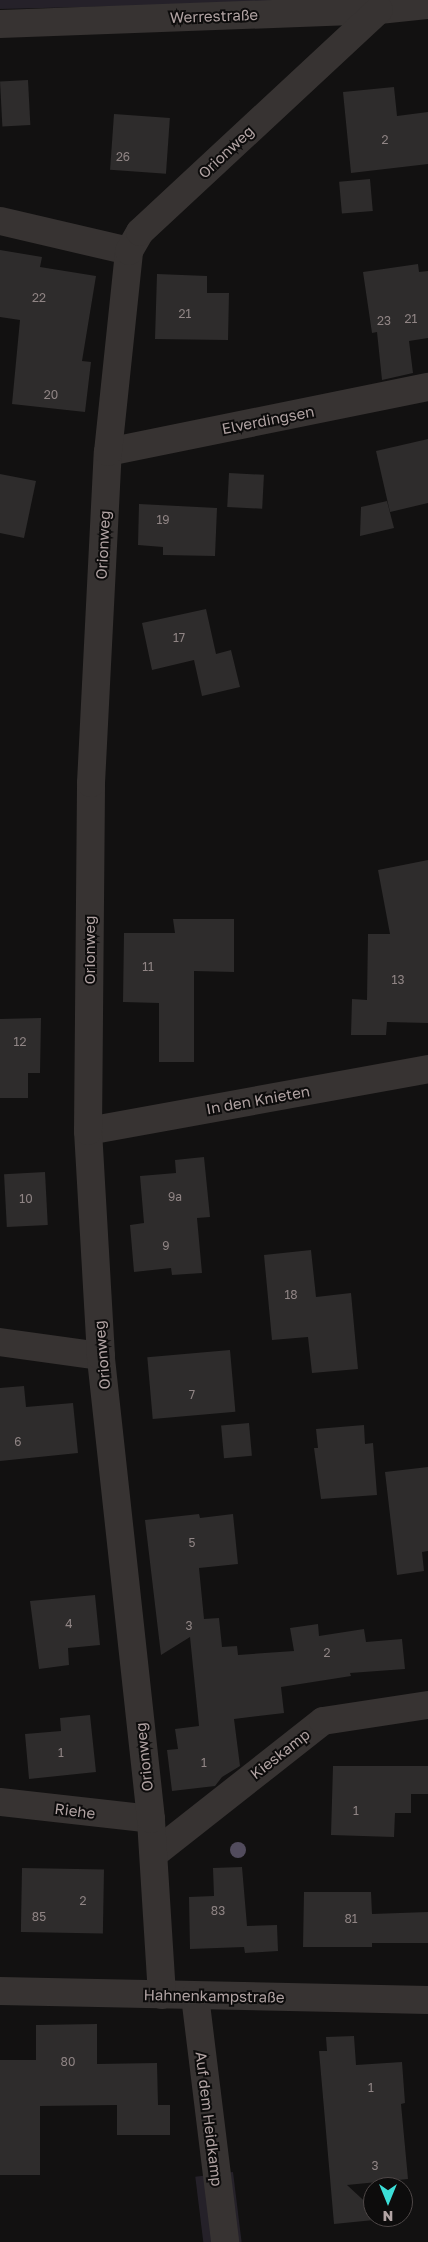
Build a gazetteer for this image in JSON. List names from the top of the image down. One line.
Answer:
{"streets":{"street":["Werrestraße","Orionweg","Elverdingsen","In den Knieten","Kieskamp","Riehe","Hahnenkampstraße","Auf dem Heidkamp"]},"crossings":[["Werrestraße","Orionweg"],["Orionweg","Elverdingsen"],["Orionweg","In den Knieten"],["Orionweg","Kieskamp"],["Orionweg","Riehe"],["Orionweg","Hahnenkampstraße"],["Hahnenkampstraße","Auf dem Heidkamp"]],"house_numbers":["2","26","22","21","21","23","20","19","17","11","13","12","9a","10","9","18","7","6","5","4","3","2","1","1","1","2","83","85","81","80","1","3"],"north":"bottom"}
